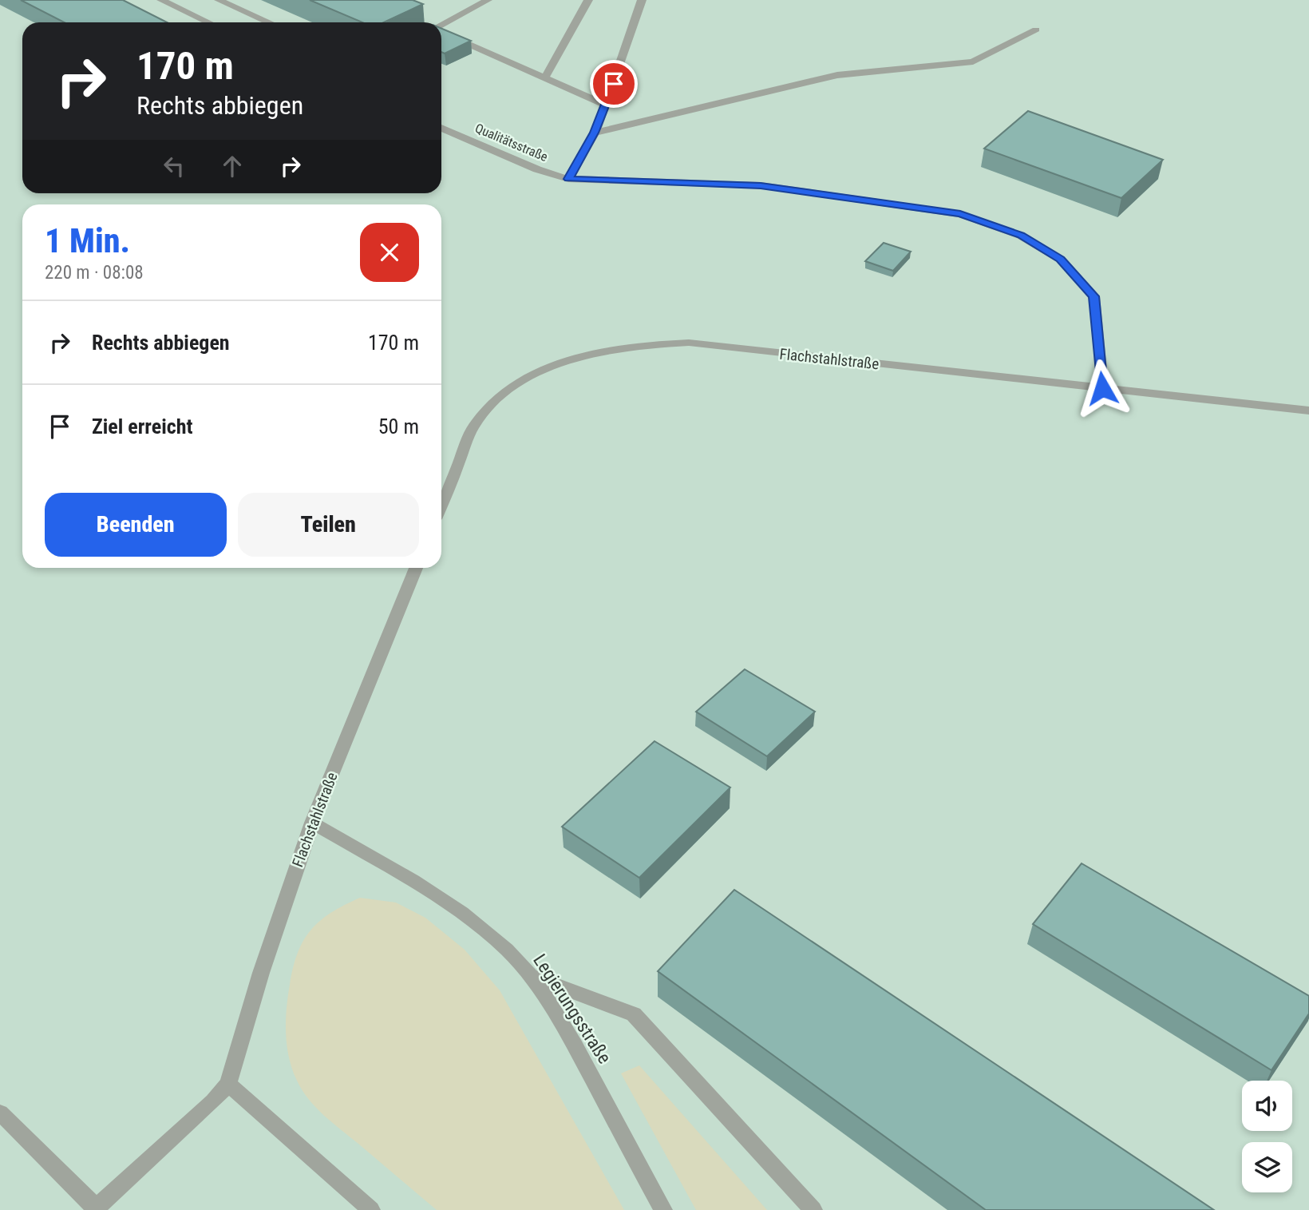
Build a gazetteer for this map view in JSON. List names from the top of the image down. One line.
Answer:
{"streets":{"lane":["Qualitätsstraße","Flachstahlstraße","Legierungsstraße"]},"crossings":[["Qualitätsstraße","Flachstahlstraße"],["Flachstahlstraße","Legierungsstraße"]],"page":{"turn":["170 m","Rechts abbiegen"],"heading":["1 Min.","220 m · 08:08"],"list":[{"name":"Rechts abbiegen","value":"170 m"},{"name":"Ziel erreicht","value":"50 m"}],"buttons":["Beenden","Teilen"]}}
